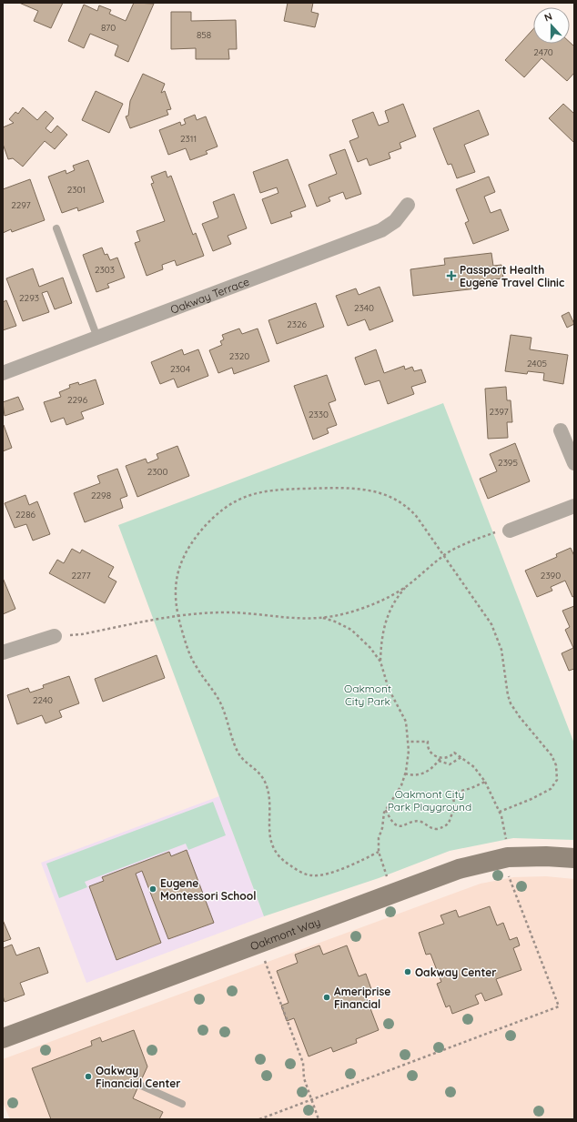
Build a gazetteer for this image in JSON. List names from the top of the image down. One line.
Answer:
{"streets":{"street":["Oakway Terrace","Oakmont Way"]},"parks":["Oakmont City Park","Oakmont City Park Playground"],"places":{"health":["Passport Health Eugene Travel Clinic"],"other":["Eugene Montessori School","Oakway Center","Ameriprise Financial","Oakway Financial Center"]},"house_numbers":["870","858","2470","2311","2301","2297","2303","2293","2340","2326","2320","2405","2304","2296","2397","2330","2395","2300","2298","2286","2277","2390","2240"],"north":"top"}
